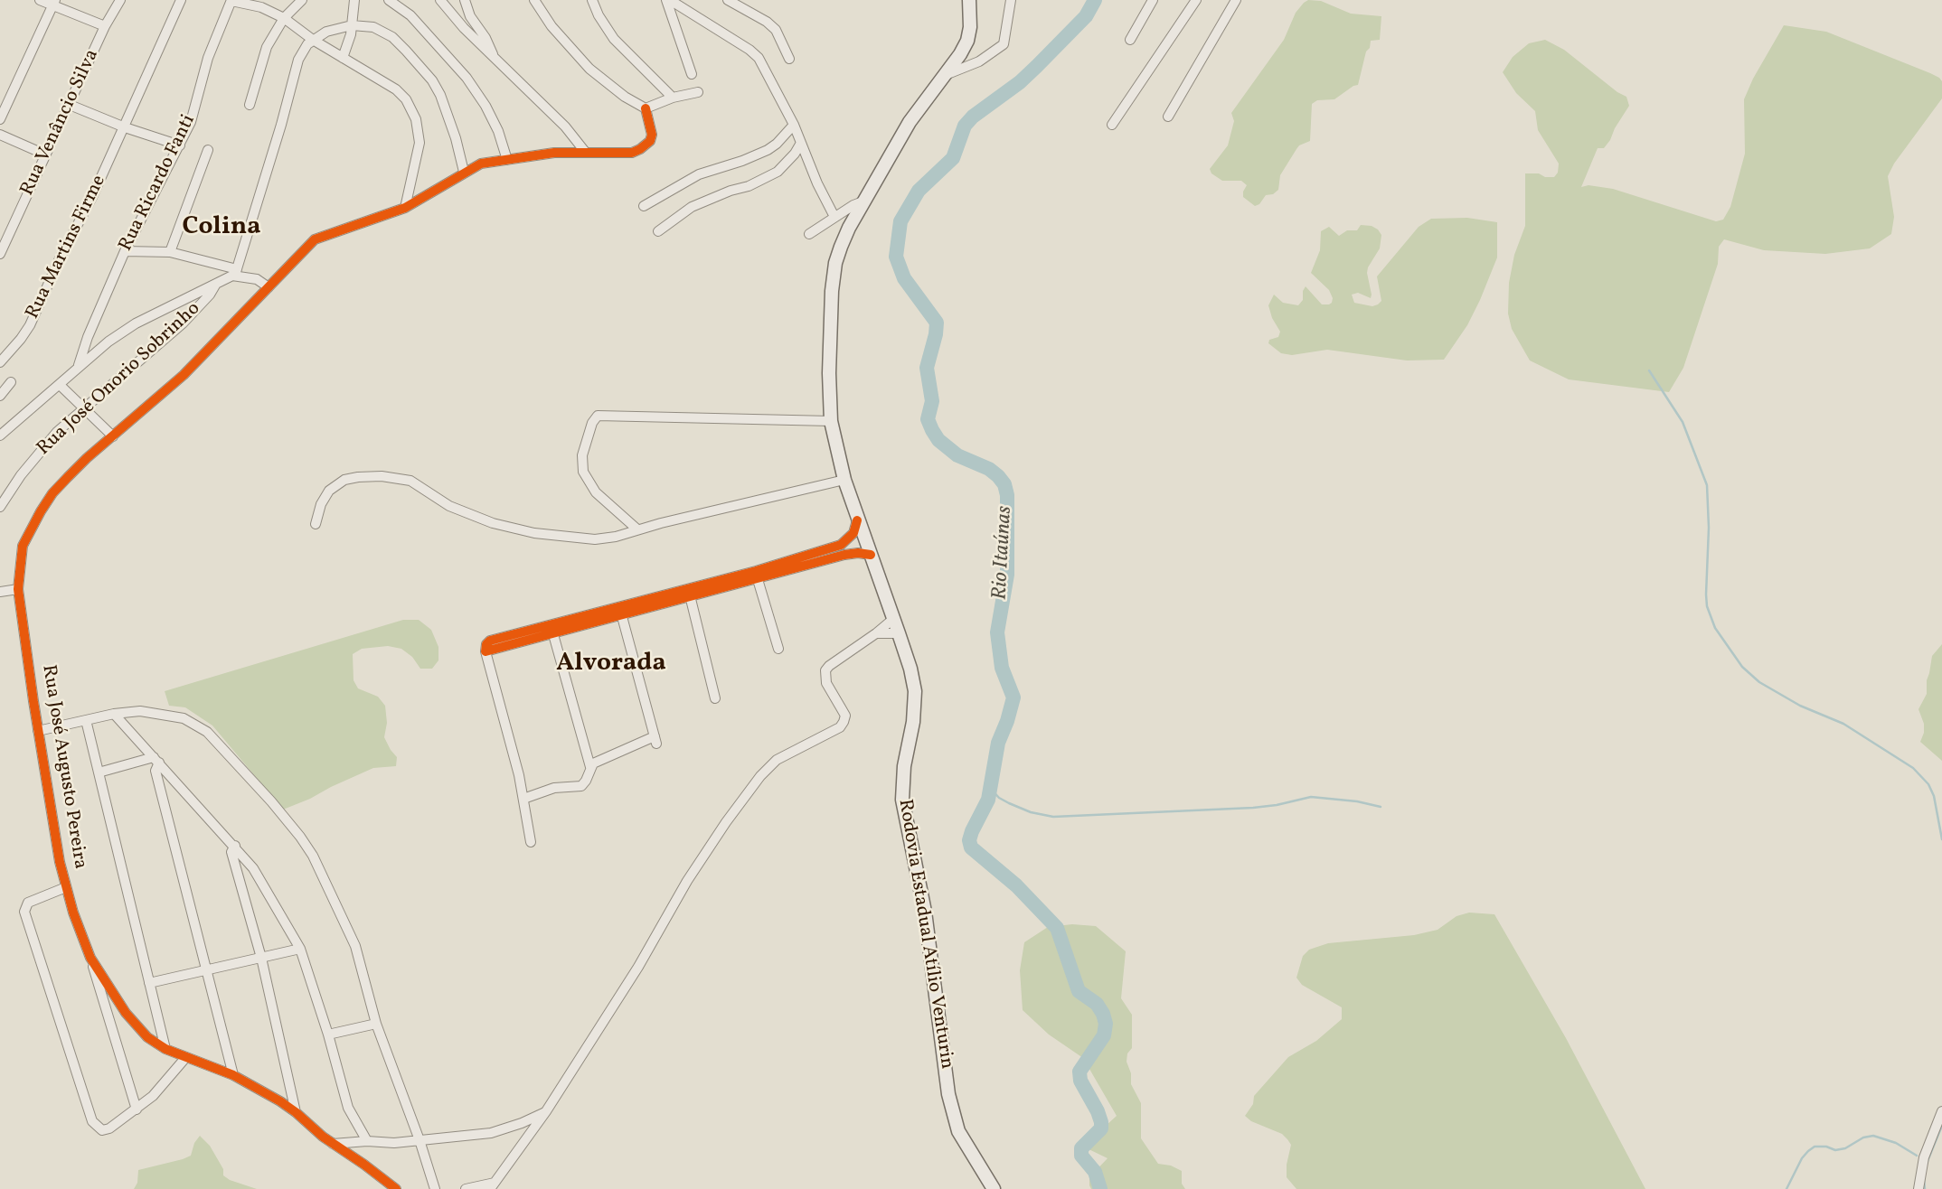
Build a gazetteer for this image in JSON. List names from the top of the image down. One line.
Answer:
{"streets":{"main road":["Rodovia Estadual Atílio Venturin"],"street":["Rua Venâncio Silva","Rua Ricardo Fanti","Rua Martins Firme","Rua José Onorio Sobrinho","Rua José Augusto Pereira"]},"districts":["Colina","Alvorada"],"water":["Rio Itaúnas"]}
